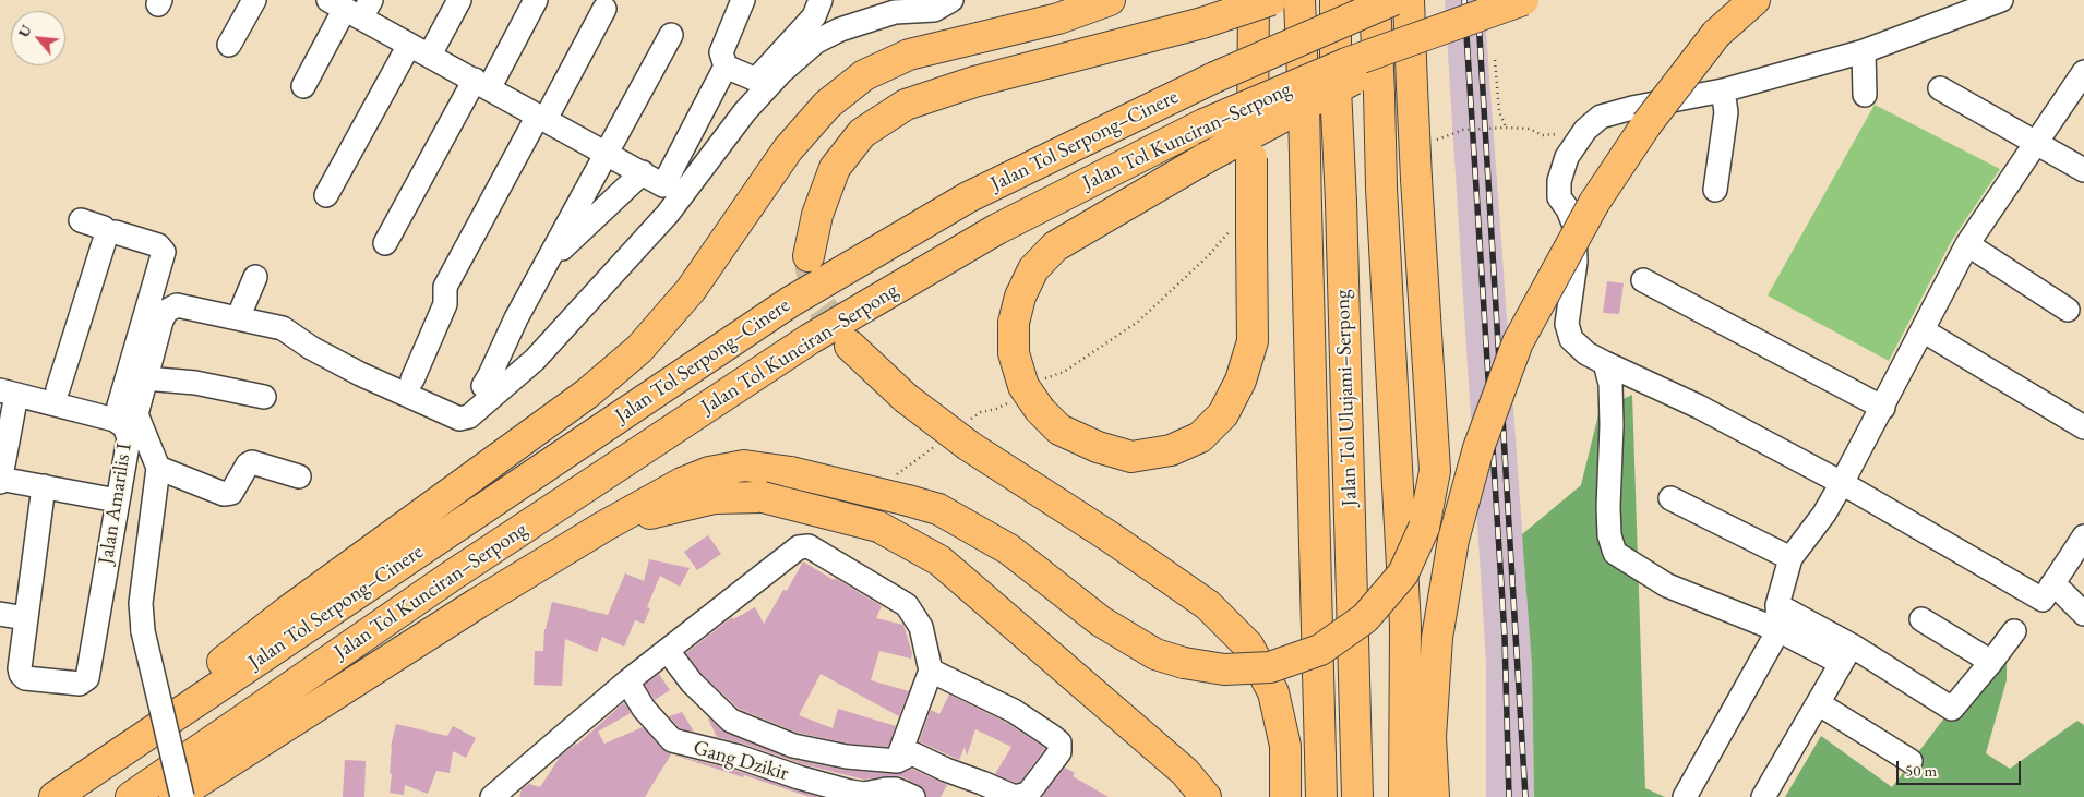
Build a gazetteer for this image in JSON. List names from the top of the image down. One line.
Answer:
{"streets":{"highway":["Jalan Tol Kunciran–Serpong","Jalan Tol Serpong–Cinere","Jalan Tol Ulujami–Serpong"],"street":["Jalan Amarilis I","Gang Dzikir"]},"scale_bar":"50 m","north":"top left"}
